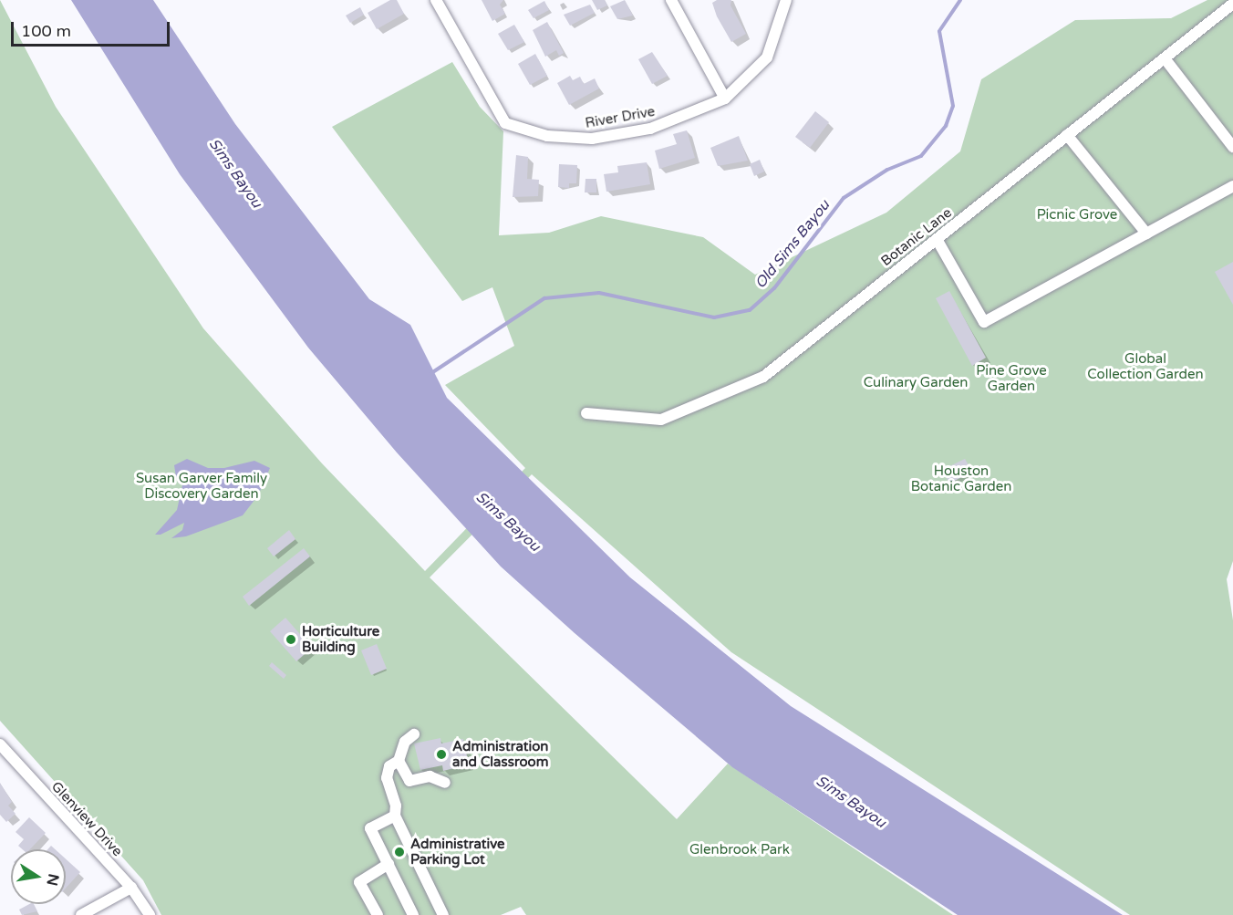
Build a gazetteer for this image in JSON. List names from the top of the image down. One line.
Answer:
{"streets":{"street":["River Drive","Botanic Lane","Glenview Drive"]},"water":["Sims Bayou","Old Sims Bayou"],"parks":["Picnic Grove","Global Collection Garden","Pine Grove Garden","Culinary Garden","Houston Botanic Garden","Susan Garver Family Discovery Garden","Glenbrook Park"],"places":["Horticulture Building","Administration and Classroom","Administrative Parking Lot"],"scale_bar":"100 m","north":"right"}
